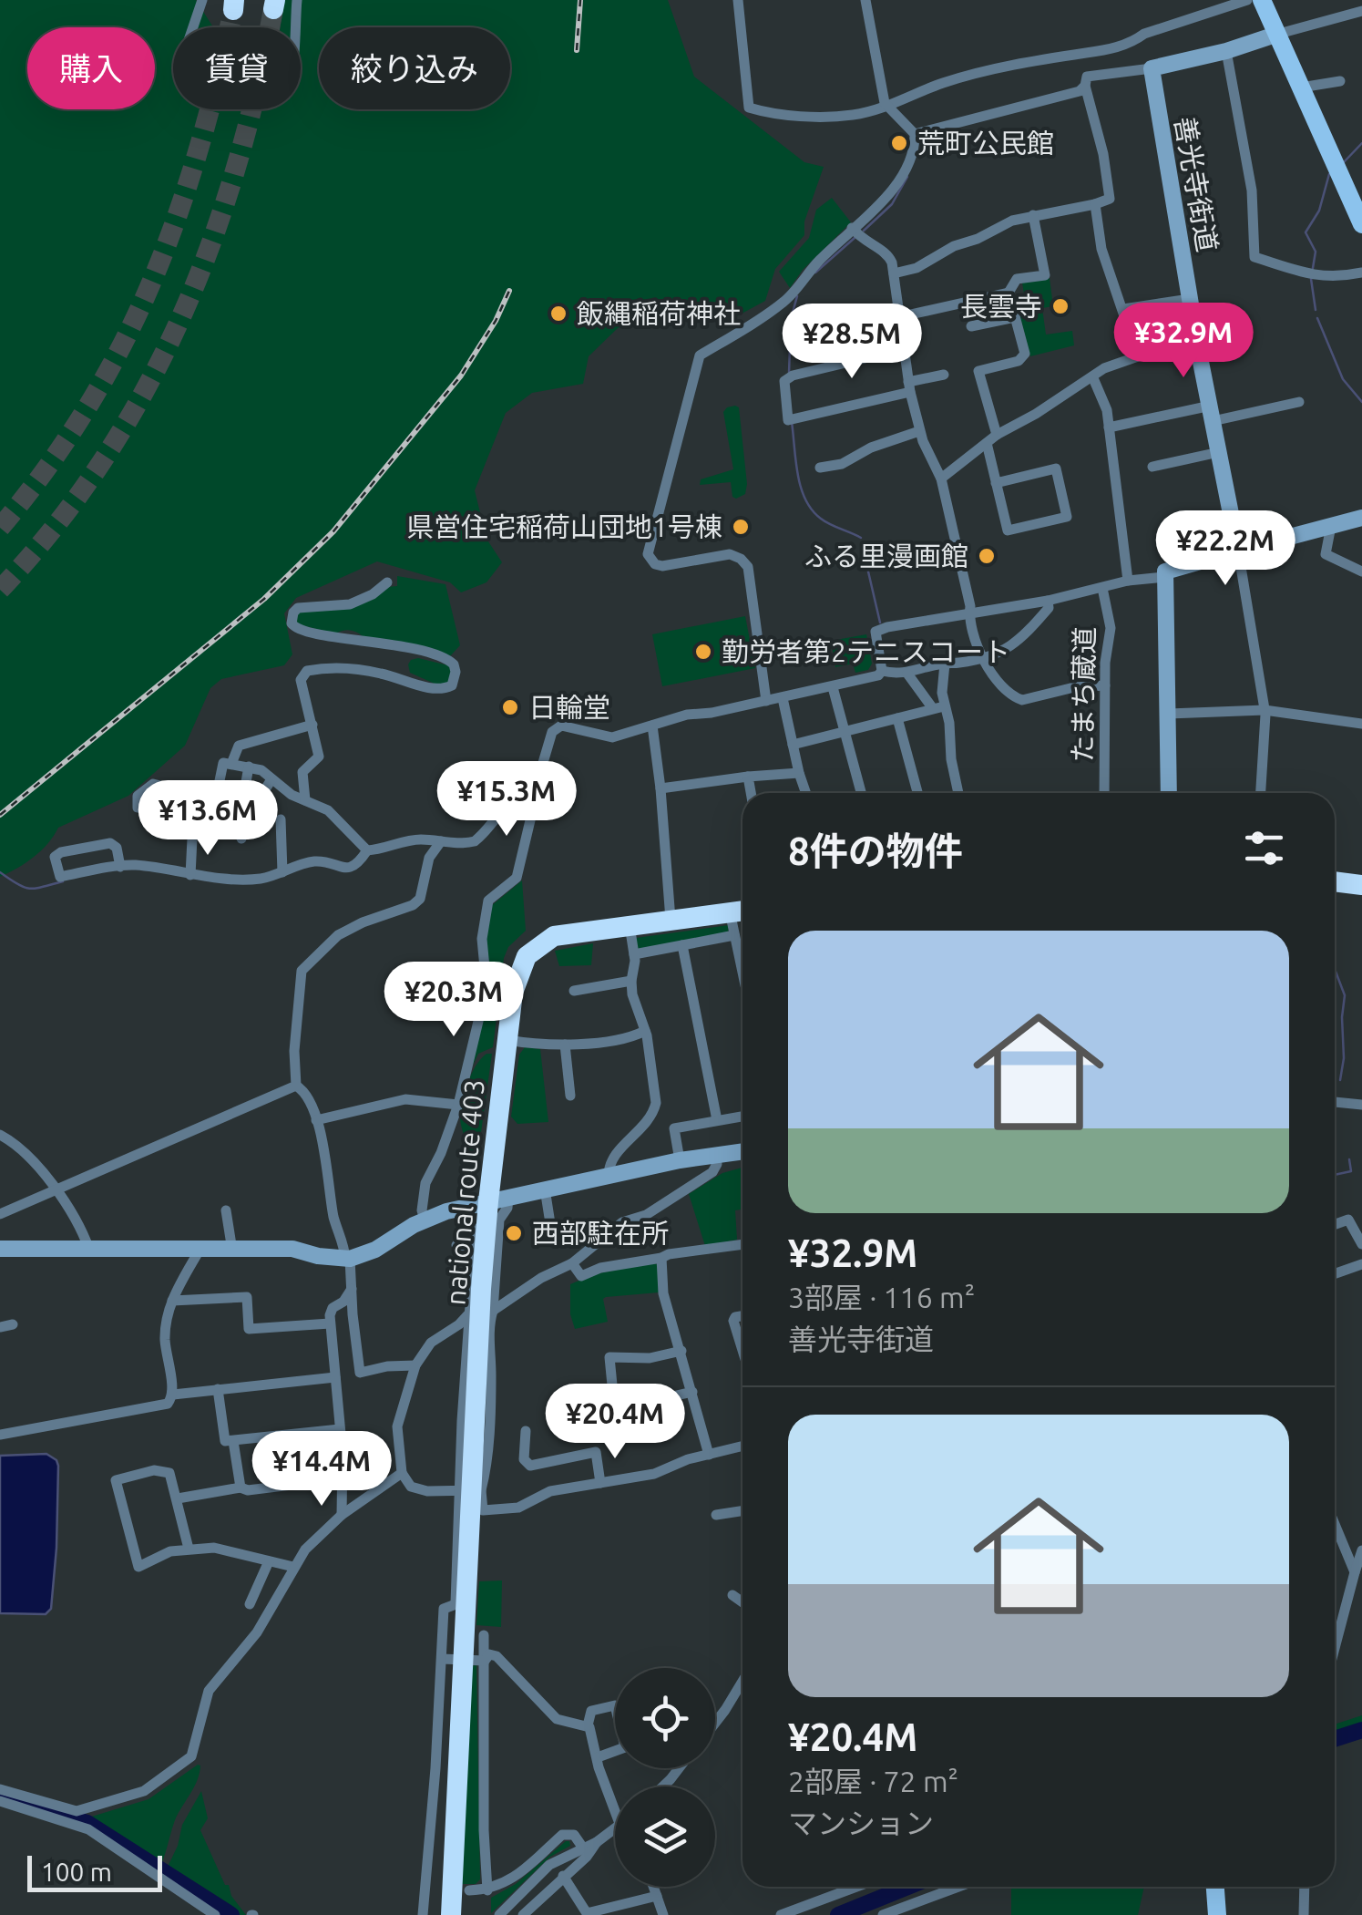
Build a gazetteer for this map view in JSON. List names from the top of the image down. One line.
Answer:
{"streets":{"highway":["national route 403"],"street":["善光寺街道","たまち蔵道"]},"places":["荒町公民館","長雲寺","飯縄稲荷神社","県営住宅稲荷山団地1号棟","ふる里漫画館","勤労者第2テニスコート","日輪堂","西部駐在所"],"scale_bar":"100 m","page":{"chip":["購入","賃貸","絞り込み"],"price":["¥32.9M","¥28.5M","¥22.2M","¥15.3M","¥13.6M","¥20.3M","¥20.4M","¥14.4M"],"heading":"8件の物件","list":[{"name":"¥32.9M","note":"3部屋 · 116 m² · 善光寺街道"},{"name":"¥20.4M","note":"2部屋 · 72 m² · マンション"}],"scale":"100 m"}}
